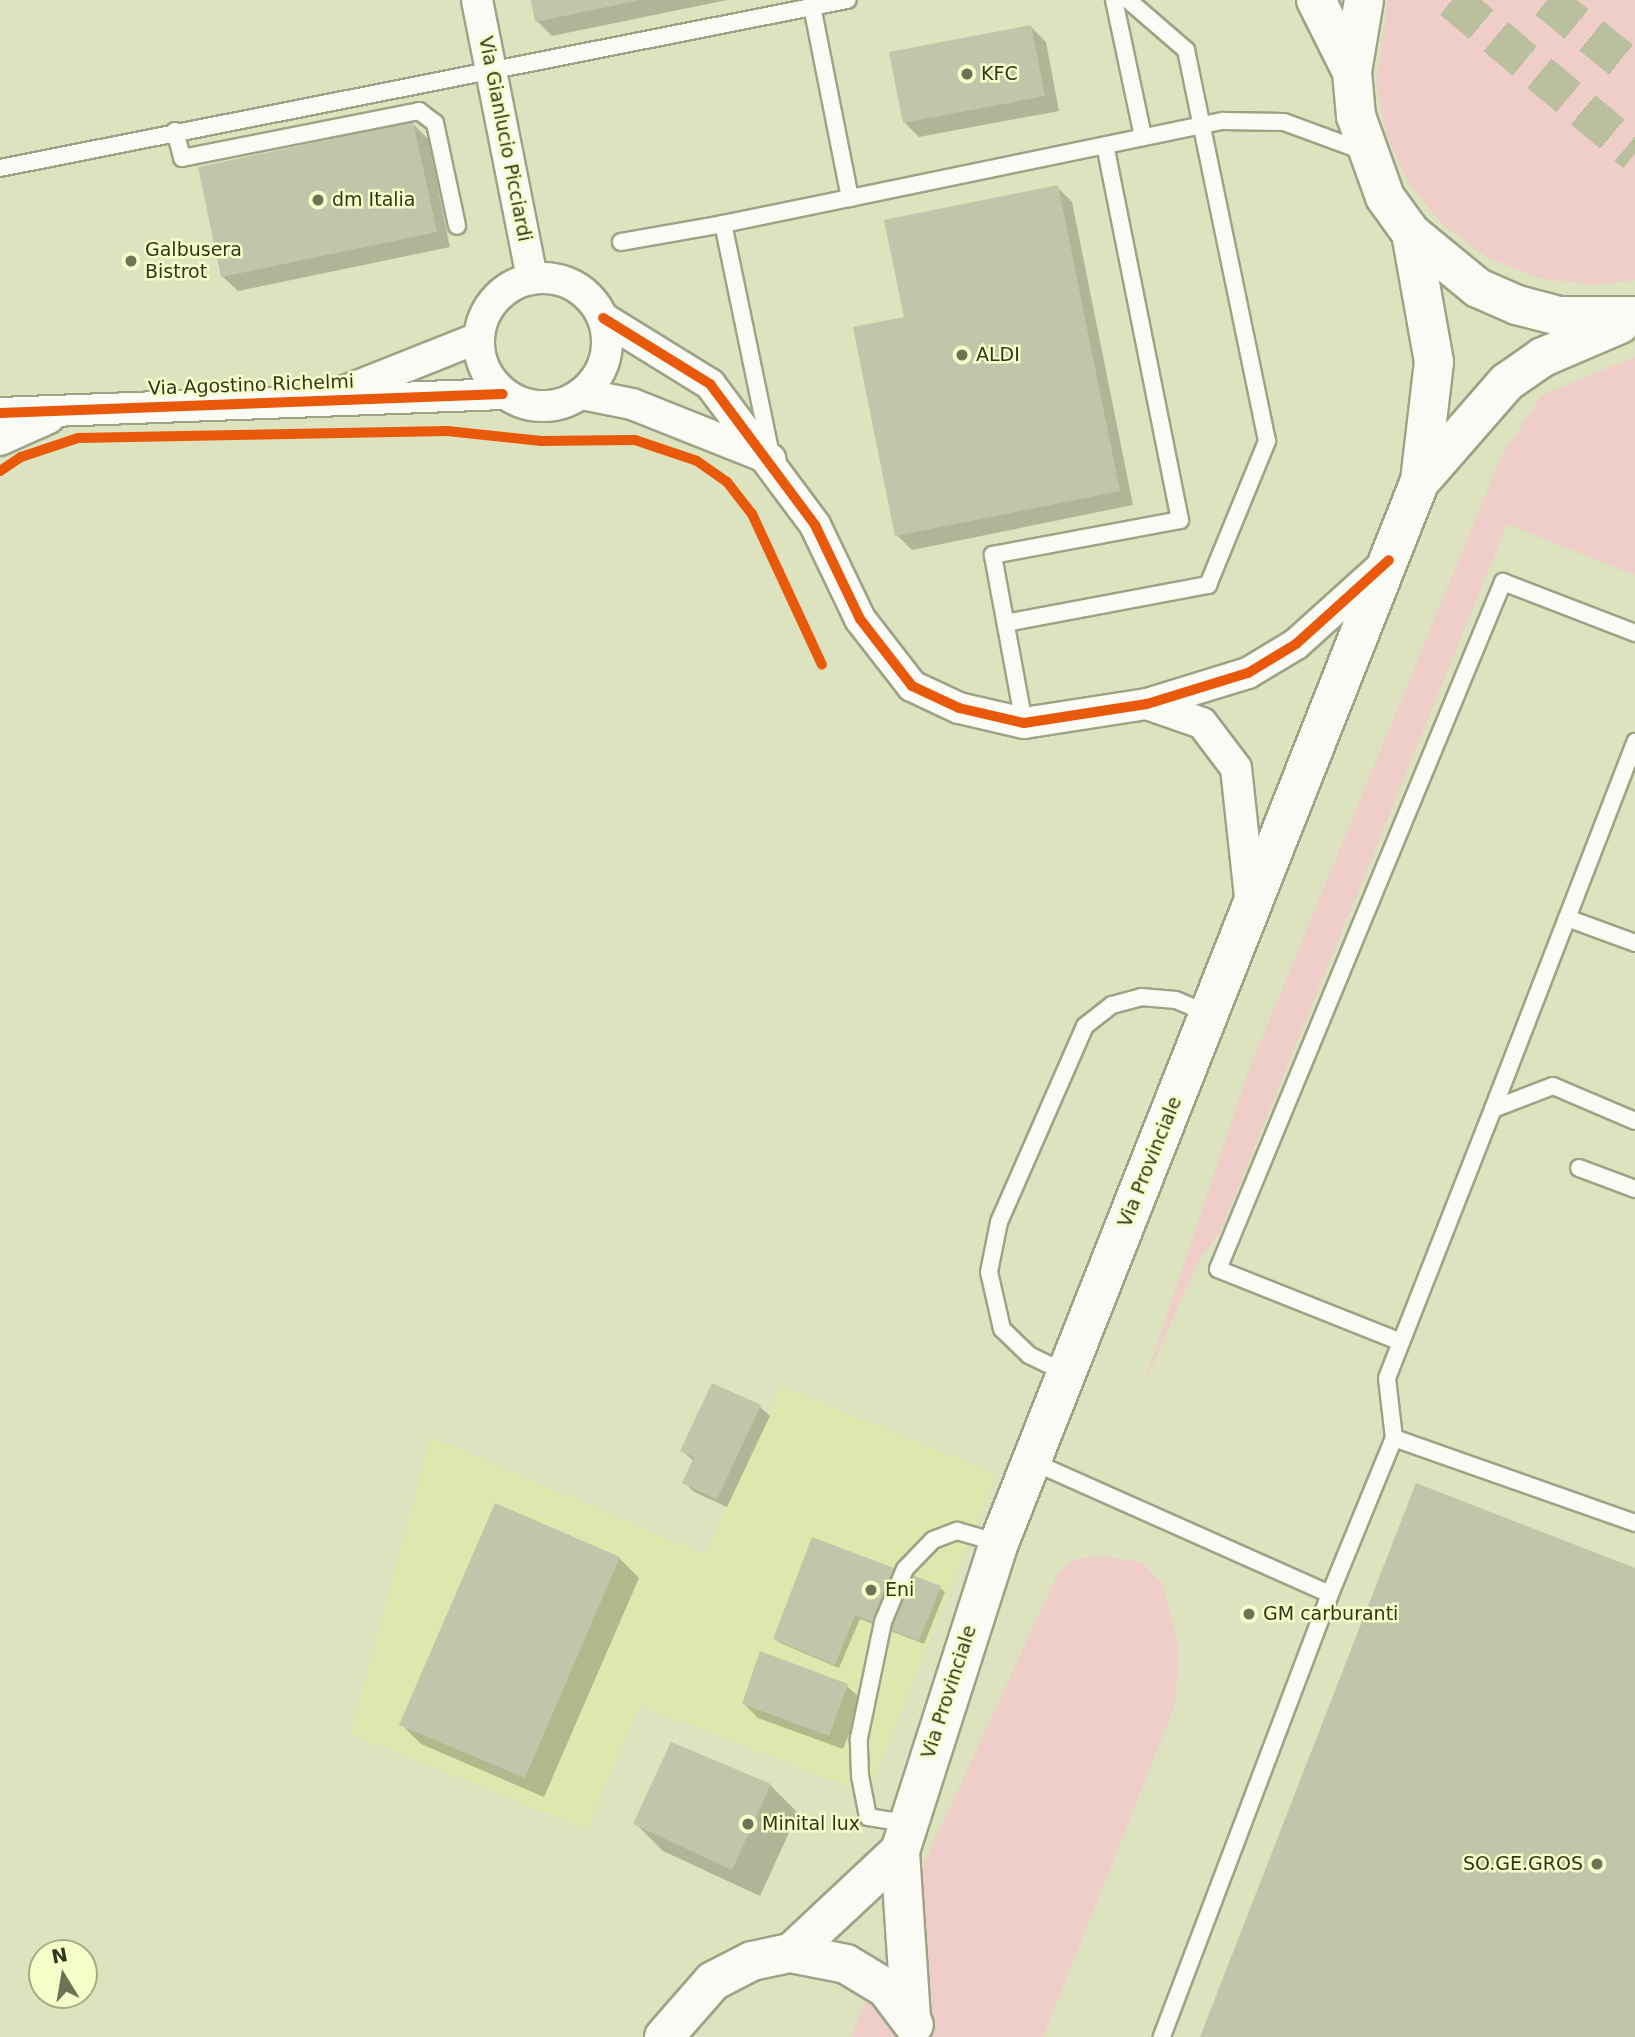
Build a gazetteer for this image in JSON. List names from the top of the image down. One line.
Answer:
{"streets":{"main road":["Via Provinciale"],"street":["Via Gianlucio Picciardi","Via Agostino Richelmi"]},"crossings":[["Via Gianlucio Picciardi","Via Agostino Richelmi"]],"places":["KFC","dm Italia","Galbusera Bistrot","ALDI","Eni","GM carburanti","Minital lux","SO.GE.GROS"],"north":"top"}
